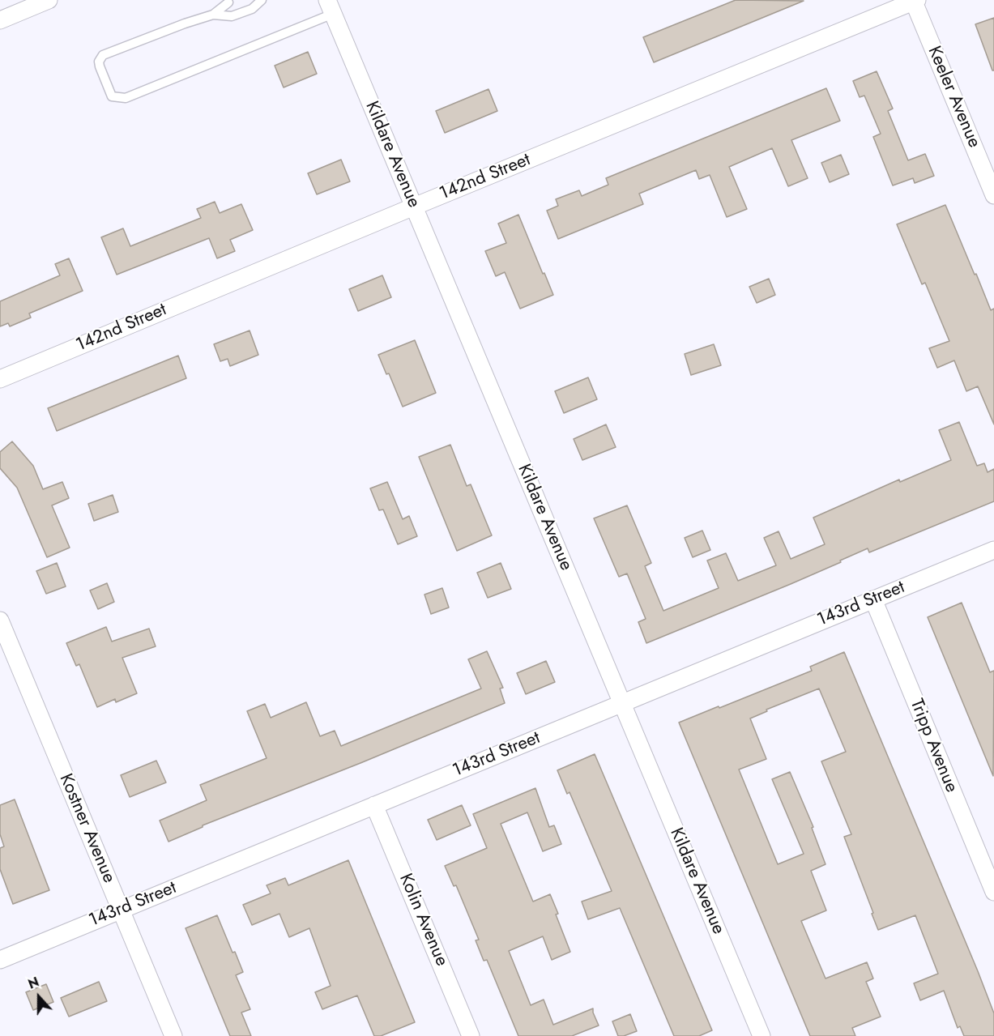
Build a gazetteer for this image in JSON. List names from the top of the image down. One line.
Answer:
{"streets":{"street":["Keeler Avenue","Kildare Avenue","142nd Street","143rd Street","Tripp Avenue","Kostner Avenue","Kolin Avenue"]},"crossings":[["Keeler Avenue","142nd Street"],["Kildare Avenue","142nd Street"],["Kildare Avenue","143rd Street"],["143rd Street","Tripp Avenue"],["143rd Street","Kostner Avenue"],["143rd Street","Kolin Avenue"]],"north":"top"}
